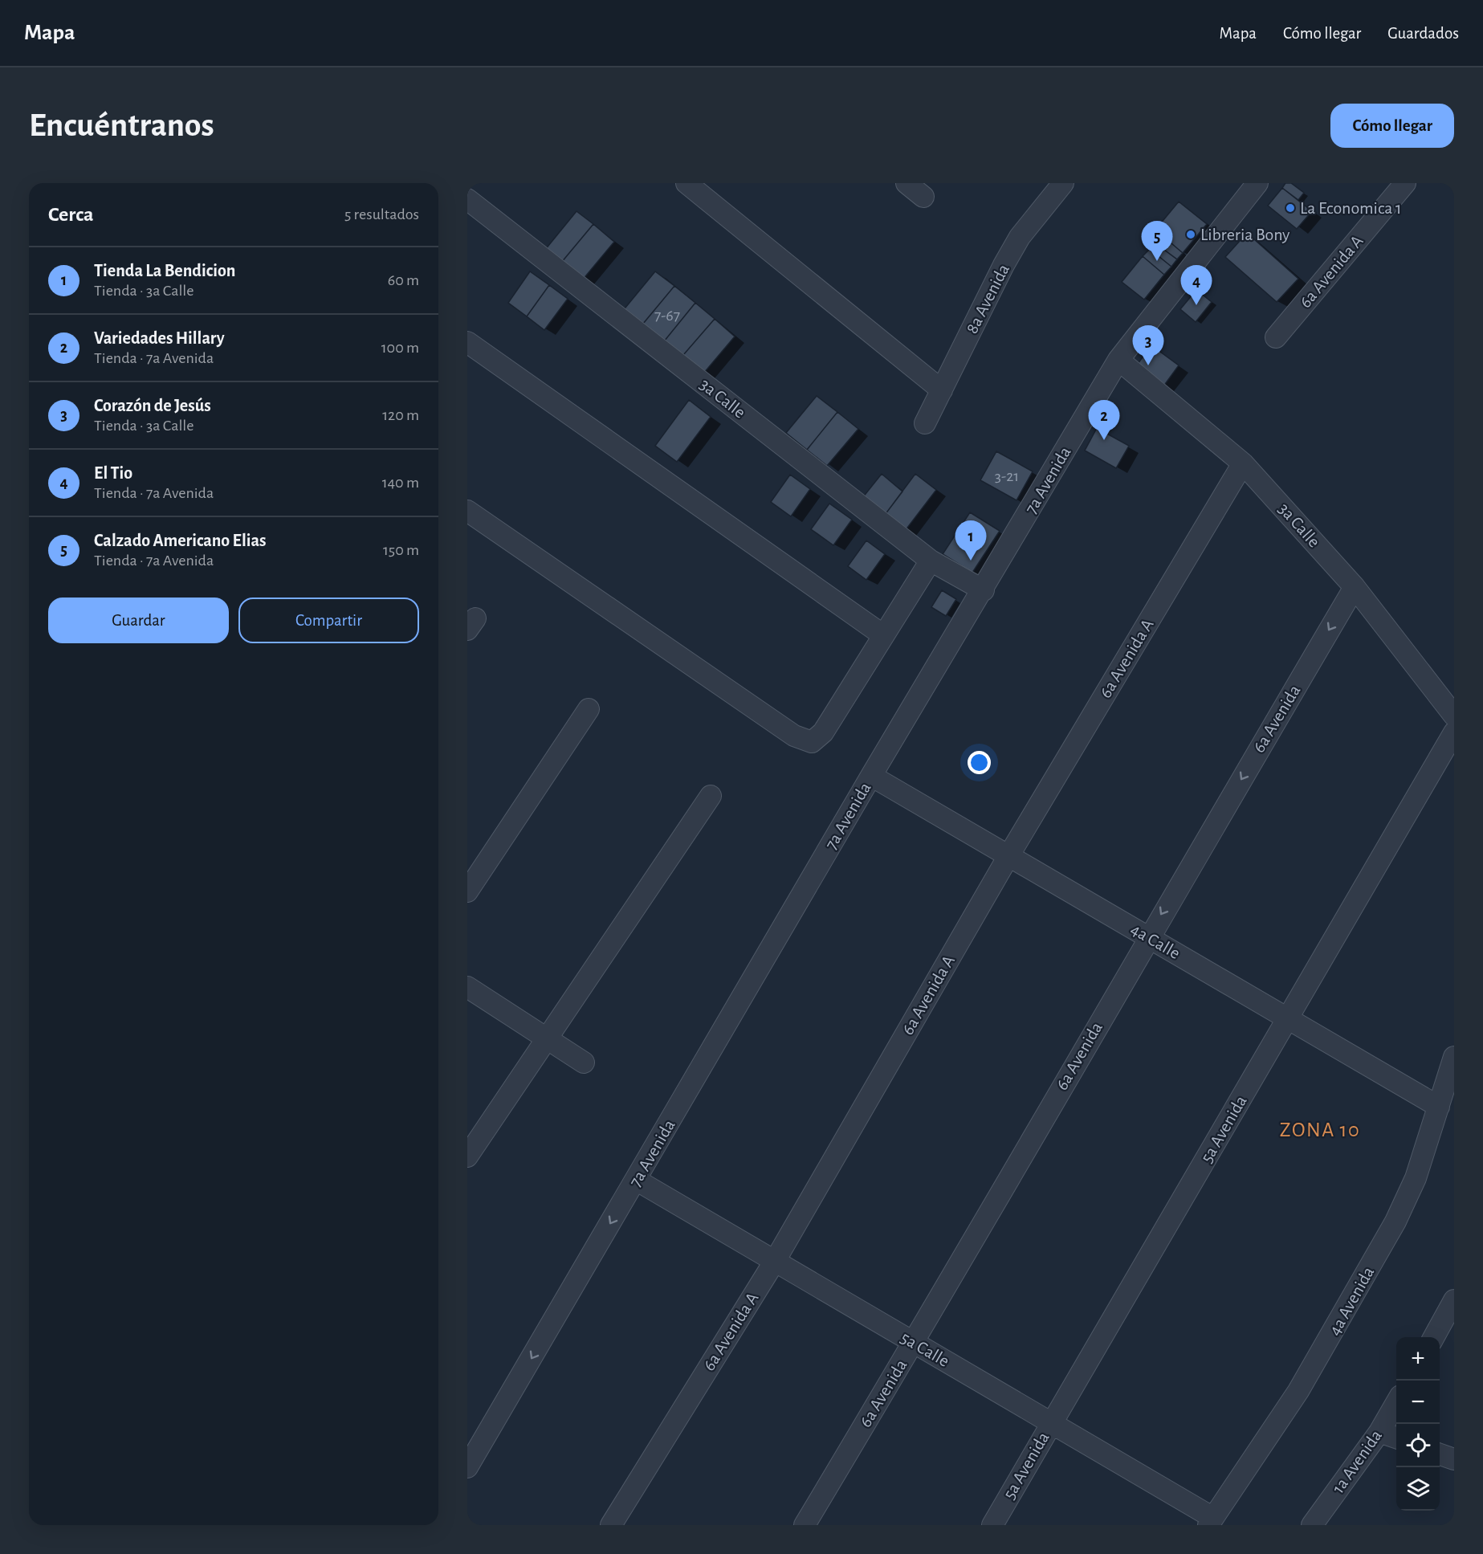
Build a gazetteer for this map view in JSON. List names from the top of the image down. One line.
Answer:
{"streets":{"street":["6a Avenida A","8a Avenida","3a Calle","7a Avenida","6a Avenida","4a Calle","5a Avenida","4a Avenida","5a Calle","1a Avenida"]},"crossings":[["6a Avenida A","3a Calle"],["6a Avenida A","4a Calle"],["6a Avenida A","5a Calle"],["3a Calle","7a Avenida"],["3a Calle","6a Avenida"],["7a Avenida","4a Calle"],["7a Avenida","5a Calle"],["6a Avenida","4a Calle"],["6a Avenida","5a Calle"],["4a Calle","5a Avenida"],["4a Calle","4a Avenida"],["5a Avenida","5a Calle"],["4a Avenida","5a Calle"]],"one_way":["6a Avenida"],"districts":["ZONA 10"],"places":["La Economica 1","Libreria Bony"],"house_numbers":["7-67","3-21"],"page":{"header":"Mapa","nav":["Mapa","Cómo llegar","Guardados"],"buttons":["Cómo llegar",["Guardar","Compartir"]],"title":"Encuéntranos","heading":["Cerca","5 resultados"],"pins":["5","4","3","2","1"],"list":[{"mark":"1","name":"Tienda La Bendicion","note":"Tienda · 3a Calle","value":"60 m"},{"mark":"2","name":"Variedades Hillary","note":"Tienda · 7a Avenida","value":"100 m"},{"mark":"3","name":"Corazón de Jesús","note":"Tienda · 3a Calle","value":"120 m"},{"mark":"4","name":"El Tio","note":"Tienda · 7a Avenida","value":"140 m"},{"mark":"5","name":"Calzado Americano Elias","note":"Tienda · 7a Avenida","value":"150 m"}],"map_buttons":["+","−"]}}
